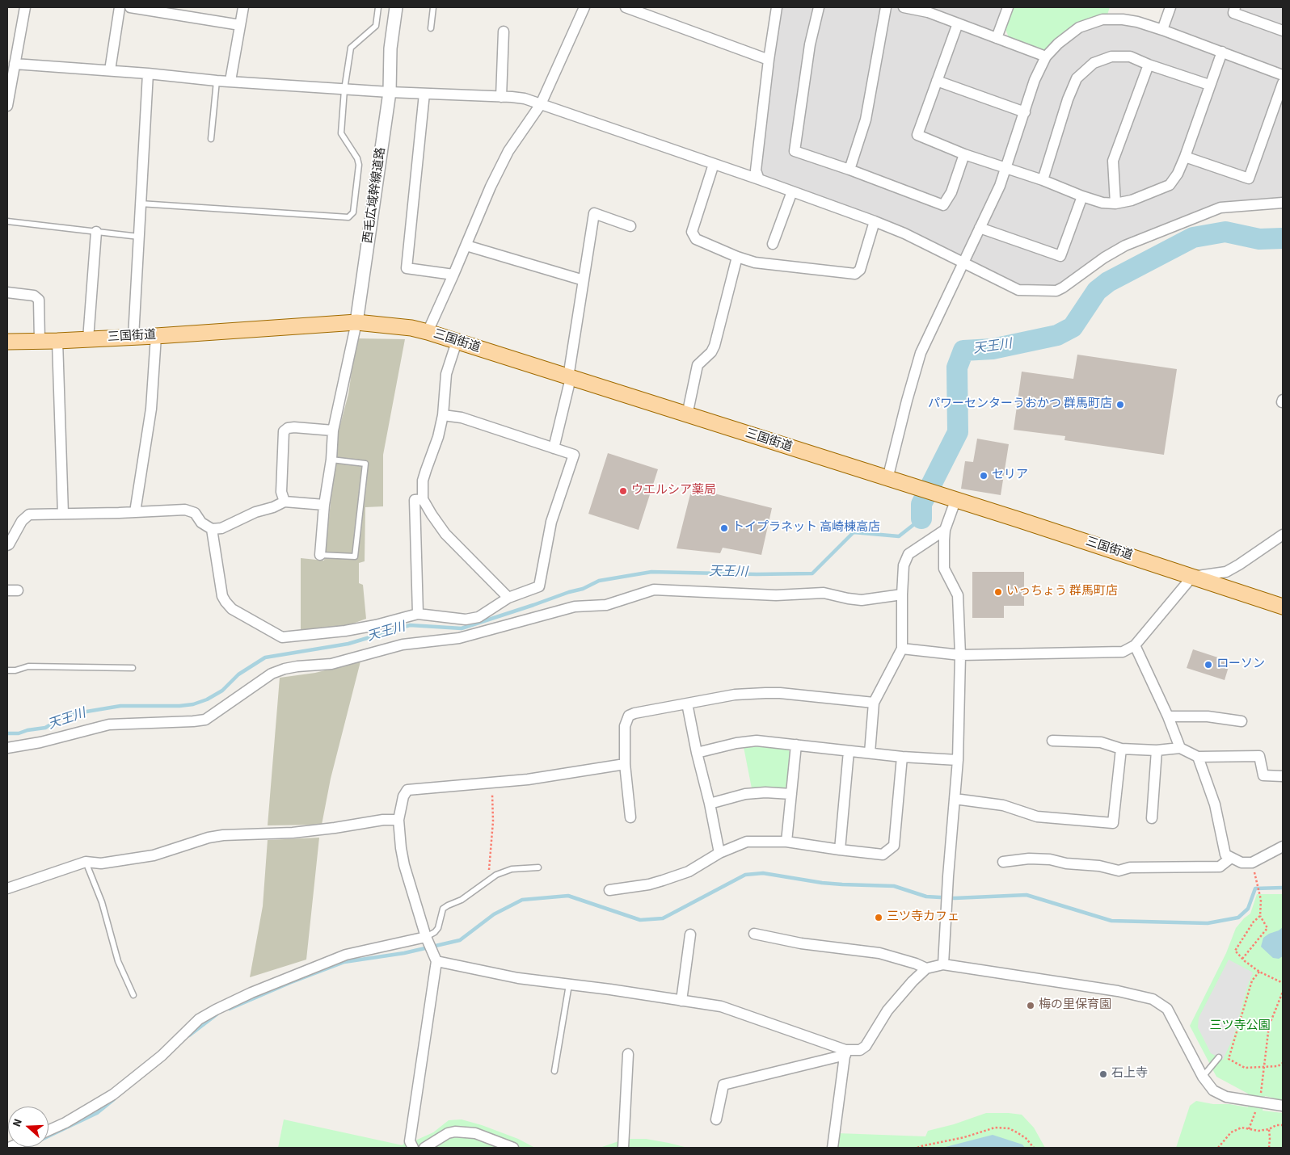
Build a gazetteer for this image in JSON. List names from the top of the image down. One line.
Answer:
{"streets":{"main road":["三国街道"],"street":["西毛広域幹線道路"]},"crossings":[["西毛広域幹線道路","三国街道"]],"water":["天王川"],"parks":["三ツ寺公園"],"places":["パワーセンターうおかつ 群馬町店","セリア","ウエルシア薬局","トイプラネット 高崎棟高店","いっちょう 群馬町店","ローソン","三ツ寺カフェ","梅の里保育園","石上寺"],"north":"left"}
